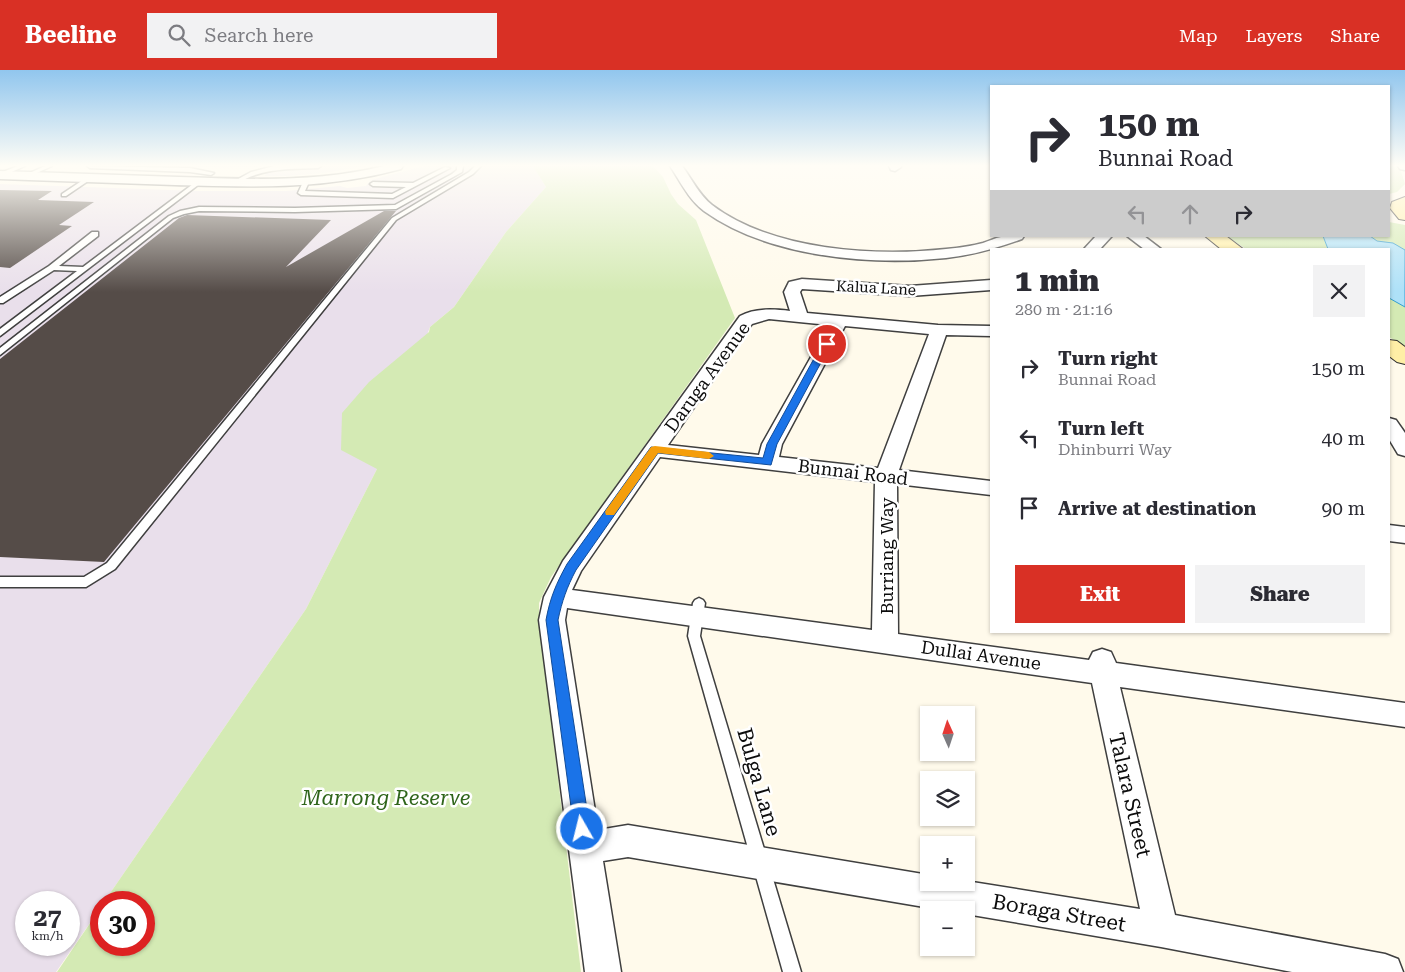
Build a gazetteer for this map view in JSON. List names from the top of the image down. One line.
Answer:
{"streets":{"street":["Kalua Lane","Daruga Avenue","Bunnai Road","Burriang Way","Dullai Avenue","Talara Street","Boraga Street"],"lane":["Bulga Lane"]},"crossings":[["Kalua Lane","Daruga Avenue"],["Daruga Avenue","Bunnai Road"],["Daruga Avenue","Burriang Way"],["Daruga Avenue","Dullai Avenue"],["Daruga Avenue","Boraga Street"],["Bunnai Road","Burriang Way"],["Burriang Way","Dullai Avenue"],["Dullai Avenue","Bulga Lane"],["Dullai Avenue","Talara Street"],["Bulga Lane","Boraga Street"],["Talara Street","Boraga Street"]],"parks":["Marrong Reserve"],"north":"top","page":{"header":"Beeline","search":"Search here","nav":["Map","Layers","Share"],"turn":["150 m","Bunnai Road"],"heading":["1 min","280 m · 21:16"],"list":[{"name":"Turn right","note":"Bunnai Road","value":"150 m"},{"name":"Turn left","note":"Dhinburri Way","value":"40 m"},{"name":"Arrive at destination","value":"90 m"}],"buttons":["Exit","Share"],"map_buttons":["+","−"],"speed":"27 km/h","limit":"30"}}
